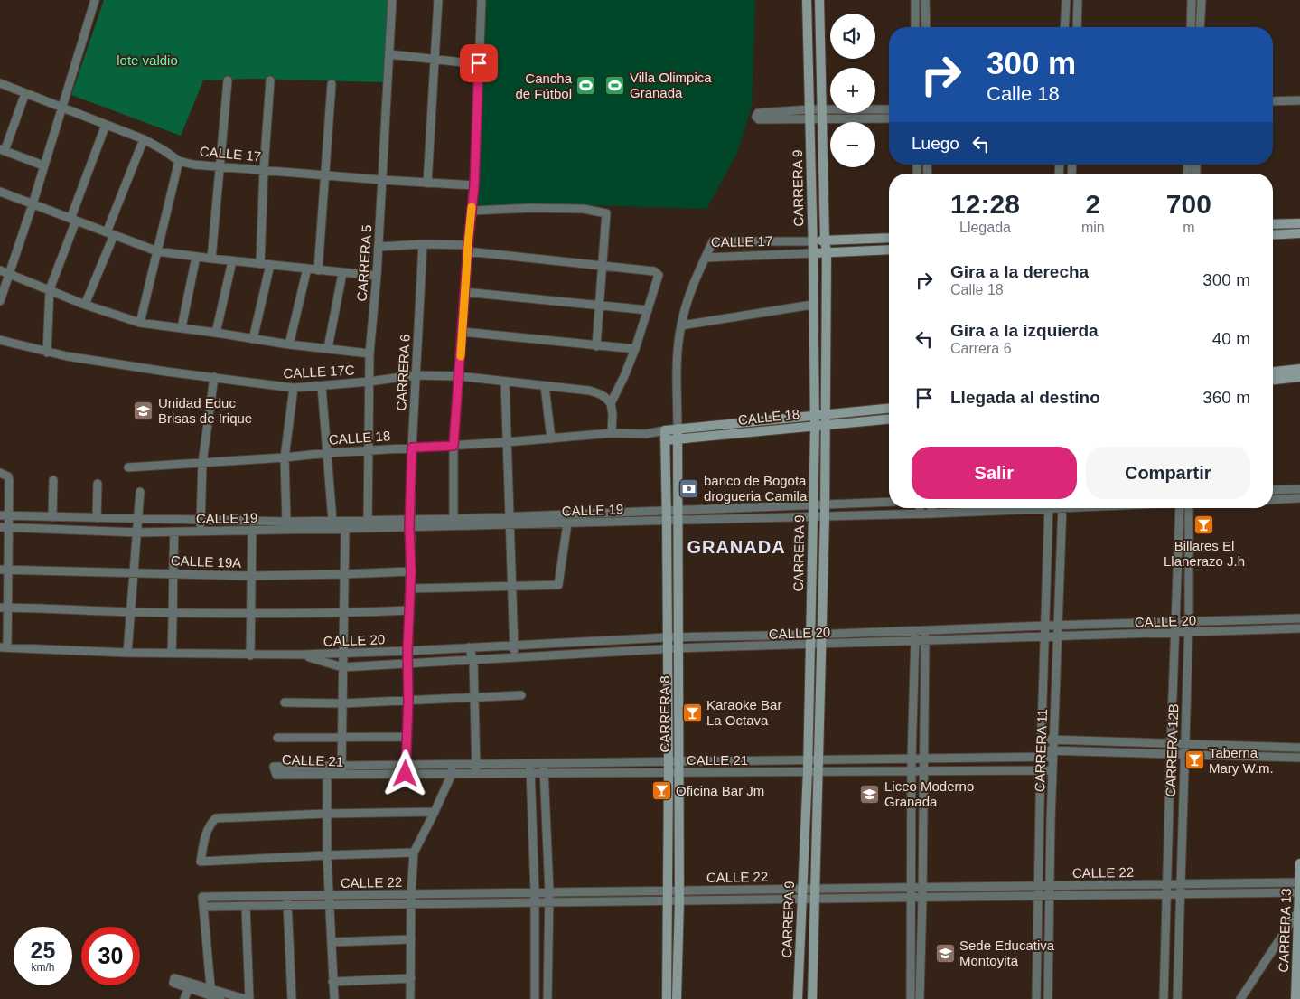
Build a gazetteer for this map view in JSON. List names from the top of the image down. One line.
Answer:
{"streets":{"street":["CALLE 17","CARRERA 9","CARRERA 5","CALLE 17C","CARRERA 6","CALLE 18","CALLE 19","CALLE 19A","CALLE 20","CARRERA 8","CARRERA 11","CARRERA 12B","CALLE 21","CALLE 22","CARRERA 13"]},"crossings":[["CALLE 17","CARRERA 9"],["CALLE 17","CARRERA 5"],["CARRERA 9","CALLE 18"],["CARRERA 9","CALLE 19"],["CARRERA 9","CALLE 20"],["CARRERA 9","CALLE 21"],["CARRERA 9","CALLE 22"],["CARRERA 5","CALLE 17C"],["CARRERA 5","CALLE 18"],["CARRERA 5","CALLE 19"],["CALLE 17C","CARRERA 6"],["CARRERA 6","CALLE 18"],["CARRERA 6","CALLE 19"],["CARRERA 6","CALLE 19A"],["CARRERA 6","CALLE 20"],["CARRERA 6","CALLE 21"],["CALLE 18","CARRERA 8"],["CALLE 19","CARRERA 8"],["CALLE 20","CARRERA 8"],["CALLE 20","CARRERA 11"],["CALLE 20","CARRERA 12B"],["CARRERA 8","CALLE 21"],["CARRERA 8","CALLE 22"],["CARRERA 11","CALLE 21"],["CARRERA 11","CALLE 22"],["CARRERA 12B","CALLE 21"],["CARRERA 12B","CALLE 22"],["CALLE 22","CARRERA 13"]],"districts":["GRANADA"],"parks":["lote valdio"],"places":{"sports":["Villa Olimpica Granada","Cancha de Fútbol"],"school or university":["Unidad Educ Brisas de Irique","Liceo Moderno Granada","Sede Educativa Montoyita"],"bank":["banco de Bogota drogueria Camila"],"bar":["Billares El Llanerazo J.h","Karaoke Bar La Octava","Taberna Mary W.m.","Oficina Bar Jm"]},"page":{"map_buttons":["+","−"],"turn":["300 m","Calle 18"],"then":"Luego","eta":["12:28","Llegada","2","min","700","m"],"list":[{"name":"Gira a la derecha","note":"Calle 18","value":"300 m"},{"name":"Gira a la izquierda","note":"Carrera 6","value":"40 m"},{"name":"Llegada al destino","value":"360 m"}],"buttons":["Salir","Compartir"],"speed":"25 km/h","limit":"30"}}
